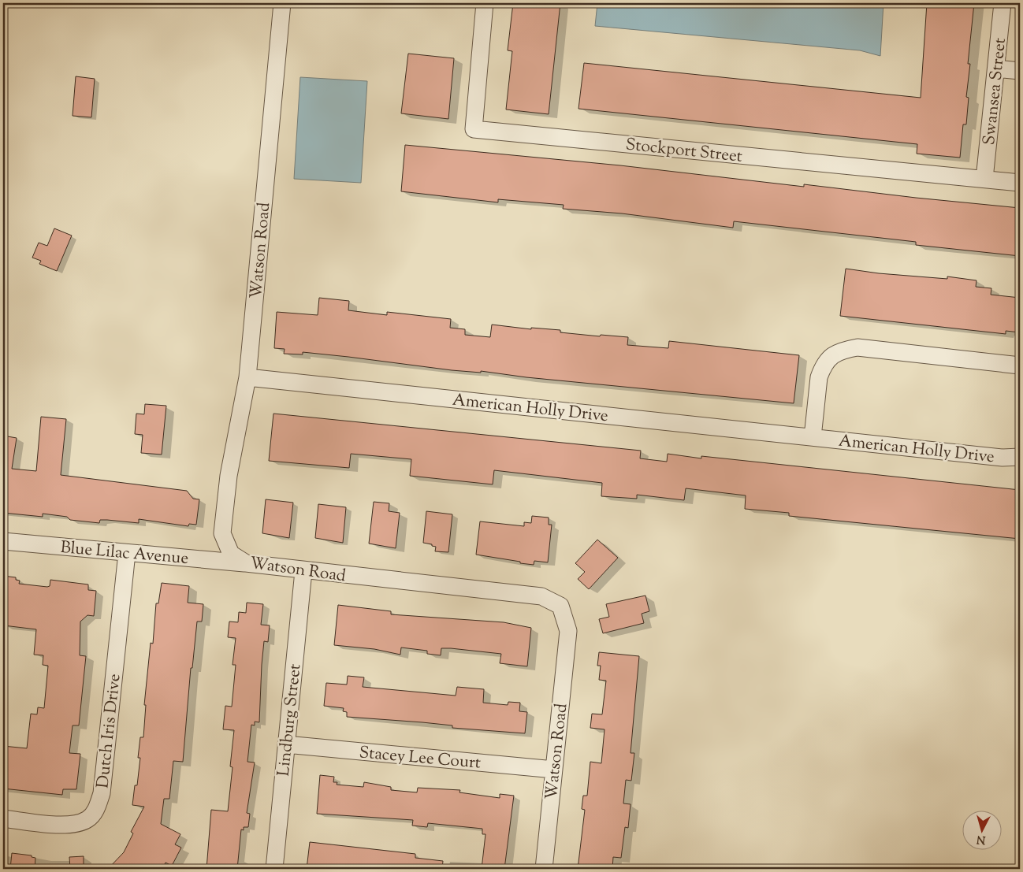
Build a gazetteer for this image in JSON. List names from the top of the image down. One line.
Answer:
{"streets":{"street":["Swansea Street","Stockport Street","Watson Road","American Holly Drive","Blue Lilac Avenue","Lindburg Street","Dutch Iris Drive","Stacey Lee Court"]},"crossings":[["Swansea Street","Stockport Street"],["Watson Road","American Holly Drive"],["Watson Road","Blue Lilac Avenue"],["Watson Road","Lindburg Street"],["Watson Road","Stacey Lee Court"],["Blue Lilac Avenue","Dutch Iris Drive"],["Lindburg Street","Stacey Lee Court"]],"north":"bottom"}
